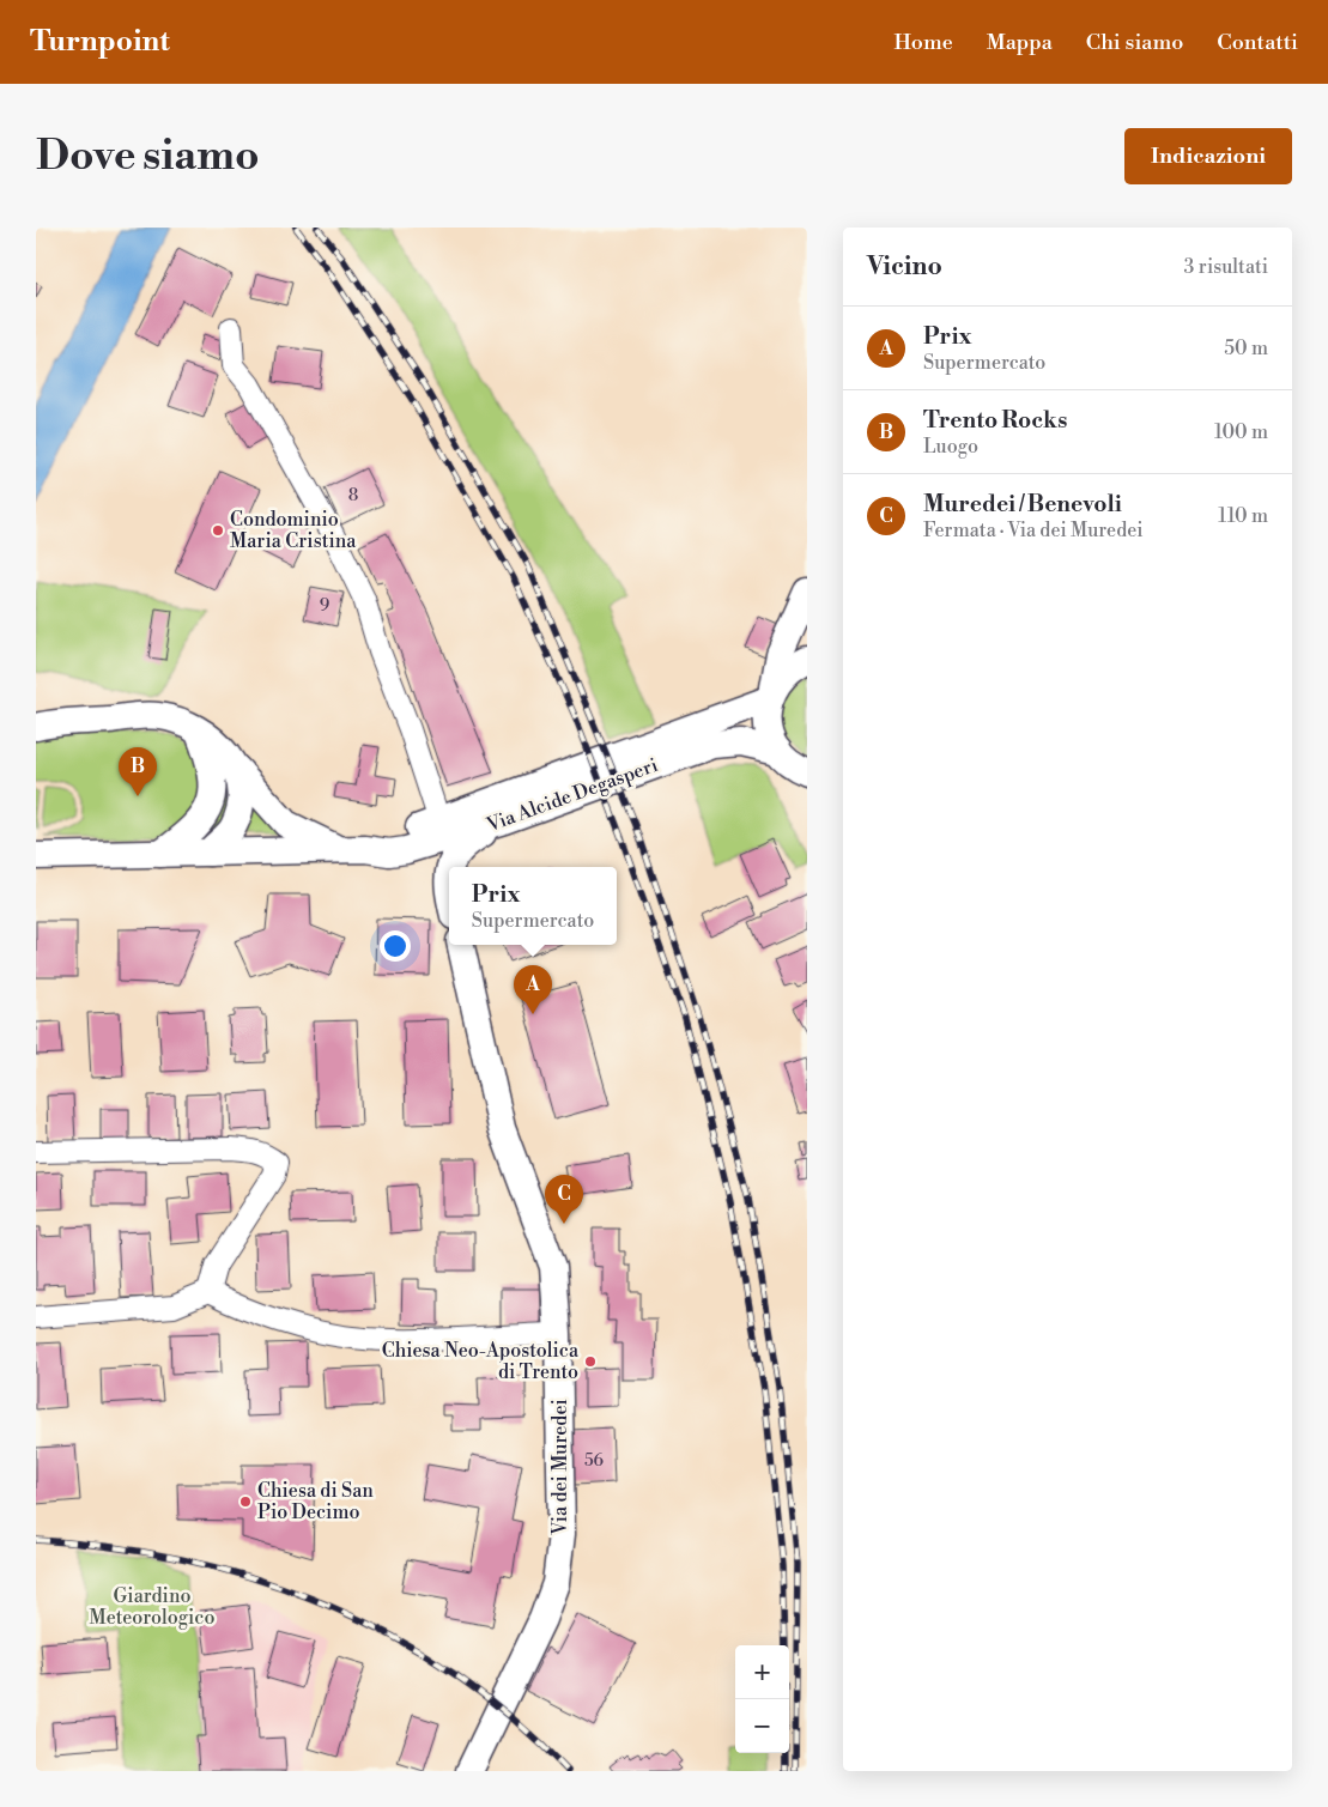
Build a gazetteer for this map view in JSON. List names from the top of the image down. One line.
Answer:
{"streets":{"street":["Via Alcide Degasperi","Via dei Muredei"]},"parks":["Giardino Meteorologico"],"places":["Condominio Maria Cristina","Chiesa Neo-Apostolica di Trento","Chiesa di San Pio Decimo"],"house_numbers":["8","9","56"],"page":{"header":"Turnpoint","nav":["Home","Mappa","Chi siamo","Contatti"],"buttons":"Indicazioni","title":"Dove siamo","heading":["Vicino","3 risultati"],"list":[{"mark":"A","name":"Prix","note":"Supermercato","value":"50 m"},{"mark":"B","name":"Trento Rocks","note":"Luogo","value":"100 m"},{"mark":"C","name":"Muredei / Benevoli","note":"Fermata · Via dei Muredei","value":"110 m"}],"pins":["B","A","C"],"popup":["Prix","Supermercato"],"map_buttons":["+","−"]}}
